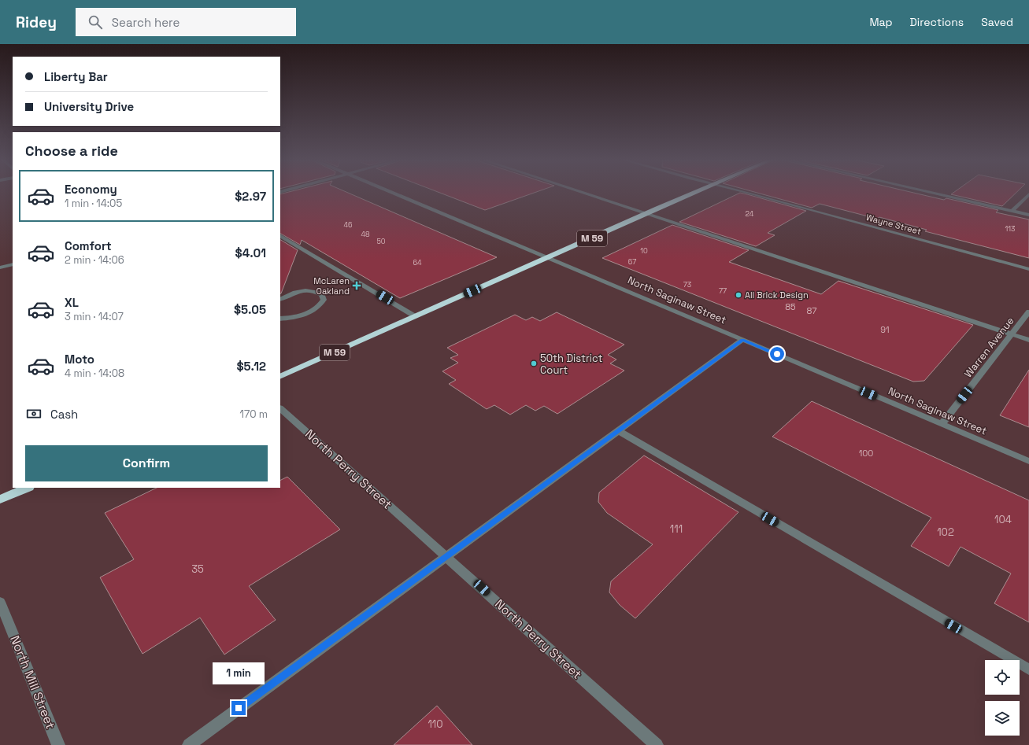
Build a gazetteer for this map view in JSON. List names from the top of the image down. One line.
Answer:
{"streets":{"highway":["M 59"],"street":["Wayne Street","North Saginaw Street","Warren Avenue","North Perry Street","North Mill Street"]},"crossings":[["M 59","North Saginaw Street"],["North Saginaw Street","Warren Avenue"]],"places":{"health":["McLaren Oakland"],"other":["All Brick Design","50th District Court"]},"house_numbers":["24","46","113","48","50","10","67","64","73","77","85","87","91","100","104","111","102","35","110"],"page":{"header":"Ridey","search":"Search here","nav":["Map","Directions","Saved"],"banner":["Liberty Bar","University Drive"],"heading":"Choose a ride","list":[{"name":"Economy","note":"1 min · 14:05","value":"$2.97"},{"name":"Comfort","note":"2 min · 14:06","value":"$4.01"},{"name":"XL","note":"3 min · 14:07","value":"$5.05"},{"name":"Moto","note":"4 min · 14:08","value":"$5.12"}],"pay":["Cash","170 m"],"buttons":"Confirm","bubble":"1 min"}}
